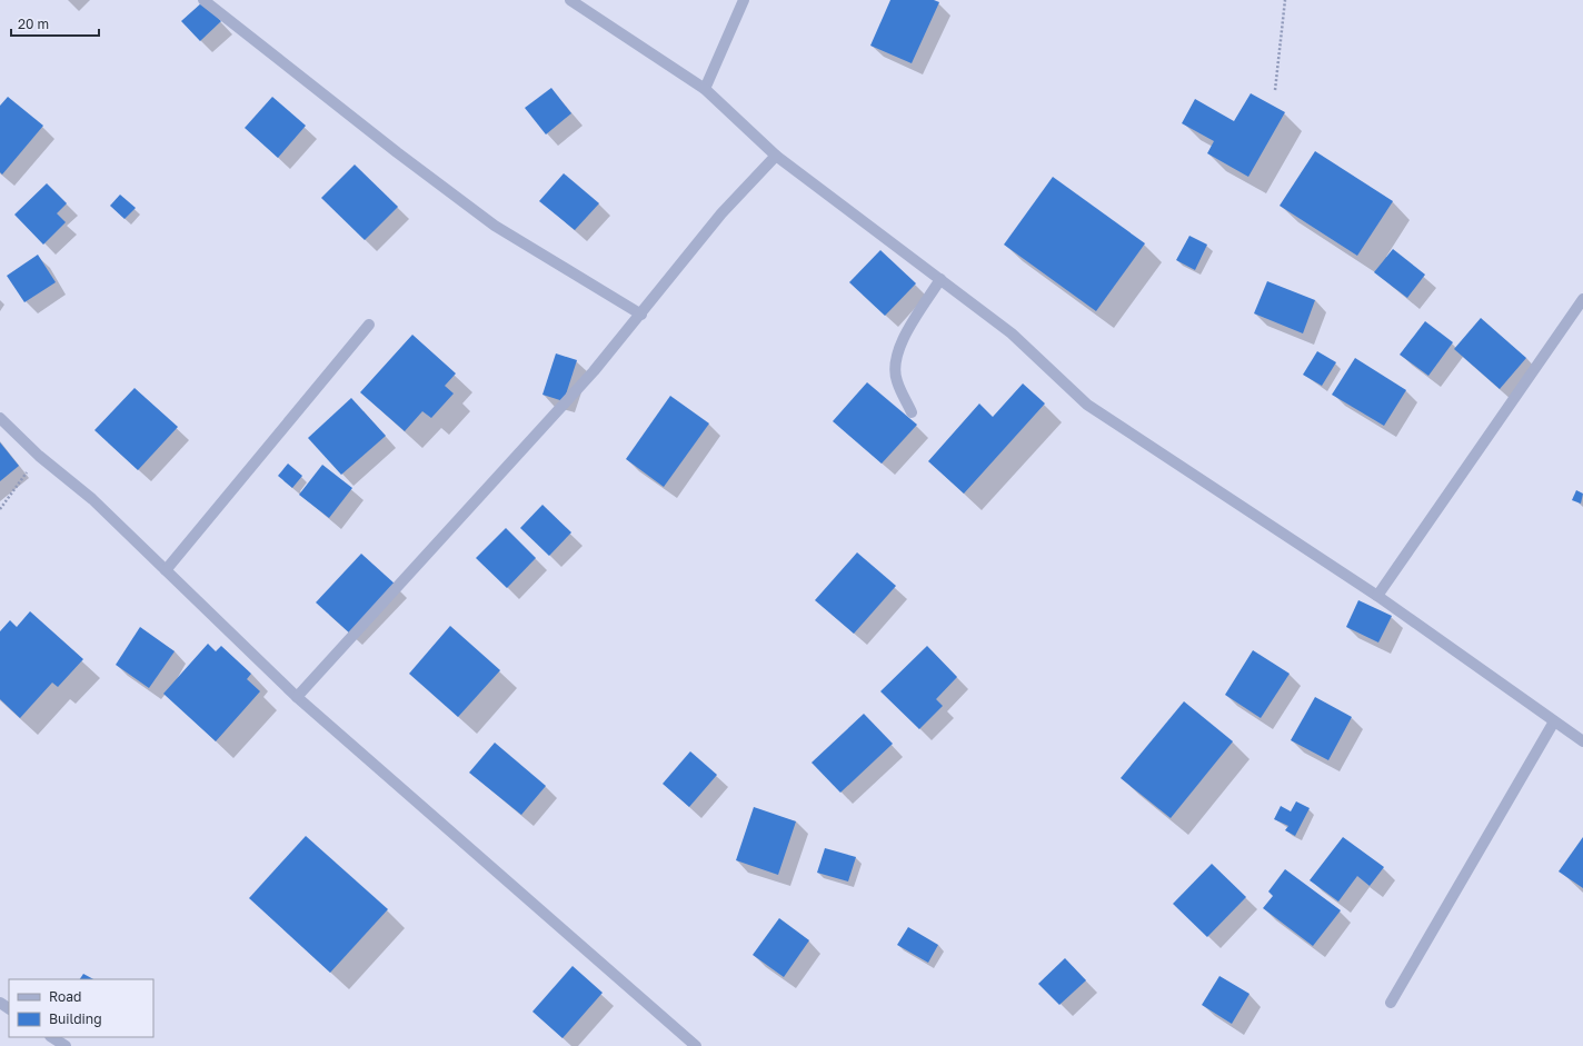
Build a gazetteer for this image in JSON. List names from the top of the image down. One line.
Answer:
{"legend":["Road","Building"],"scale_bar":"20 m"}
